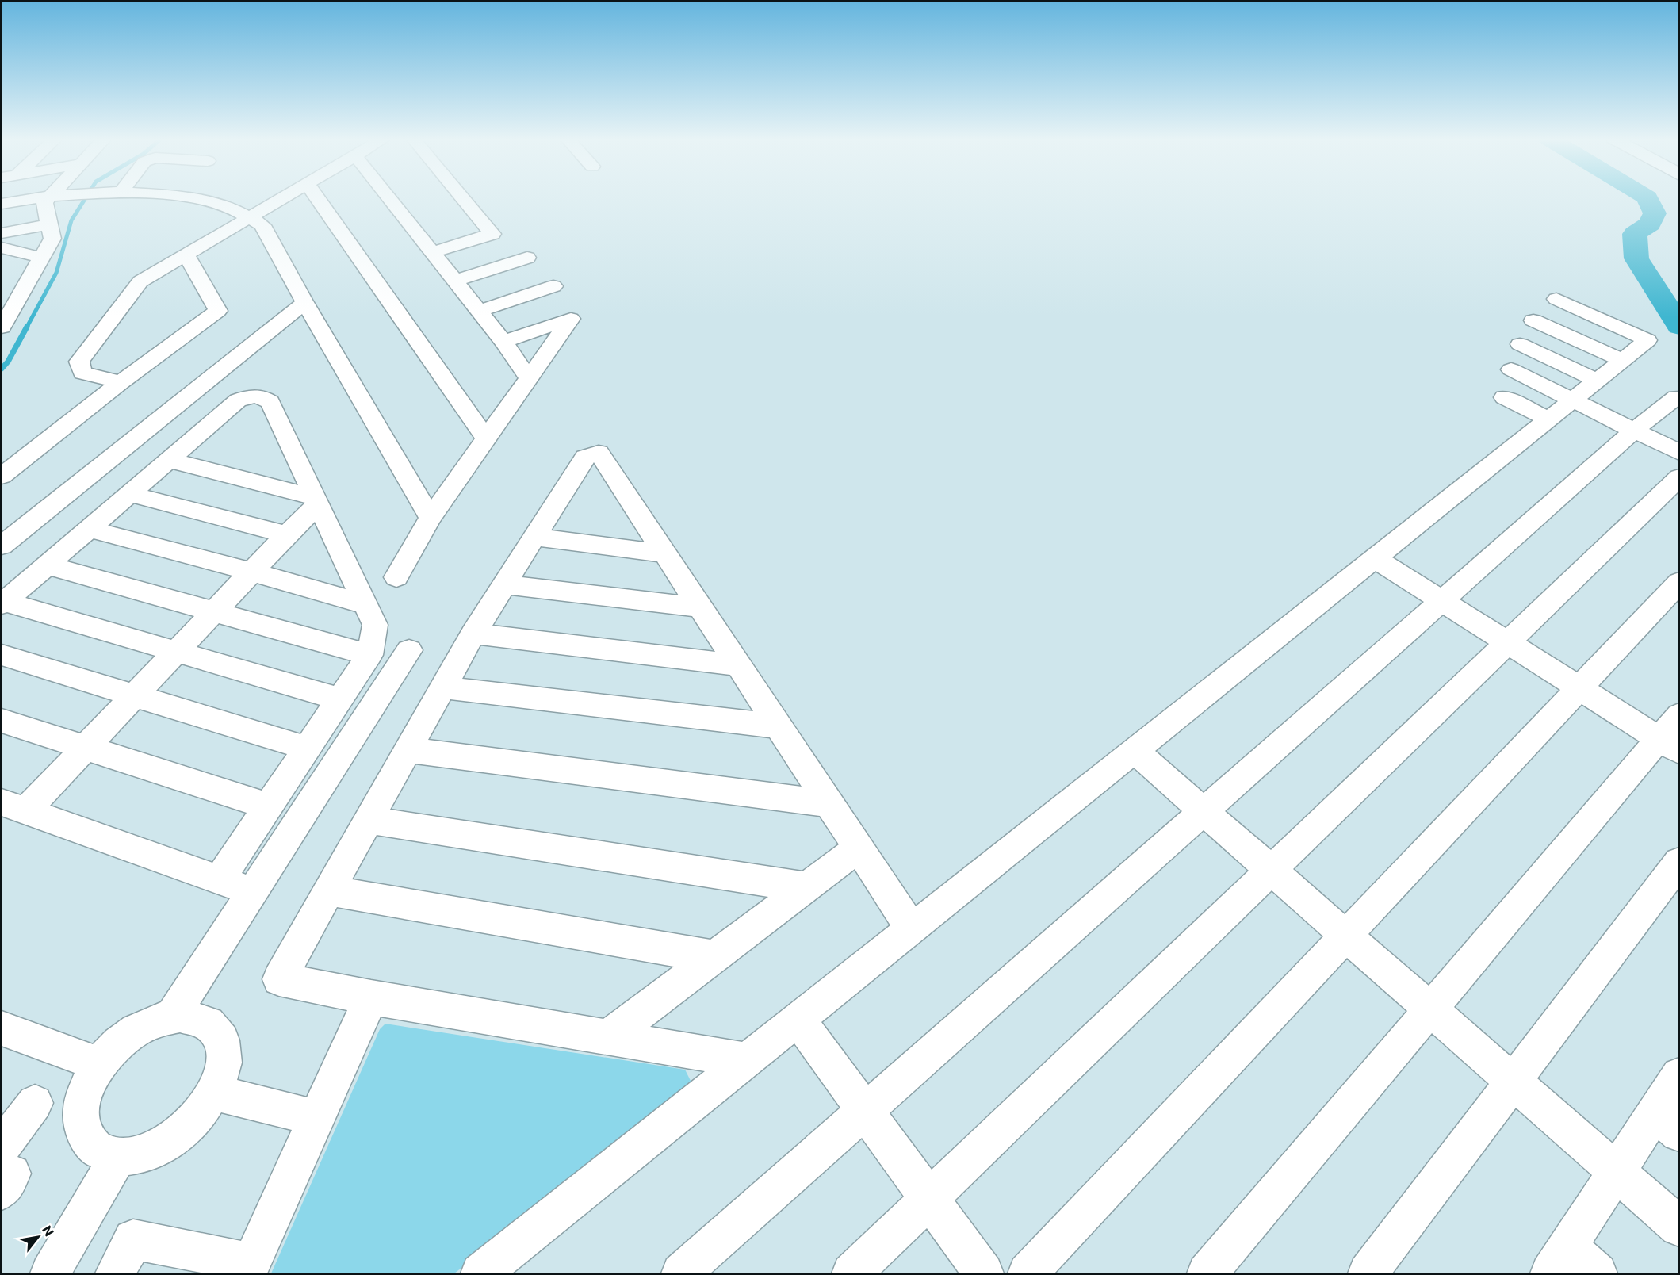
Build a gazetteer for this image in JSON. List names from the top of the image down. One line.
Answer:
{"north":"top right"}
